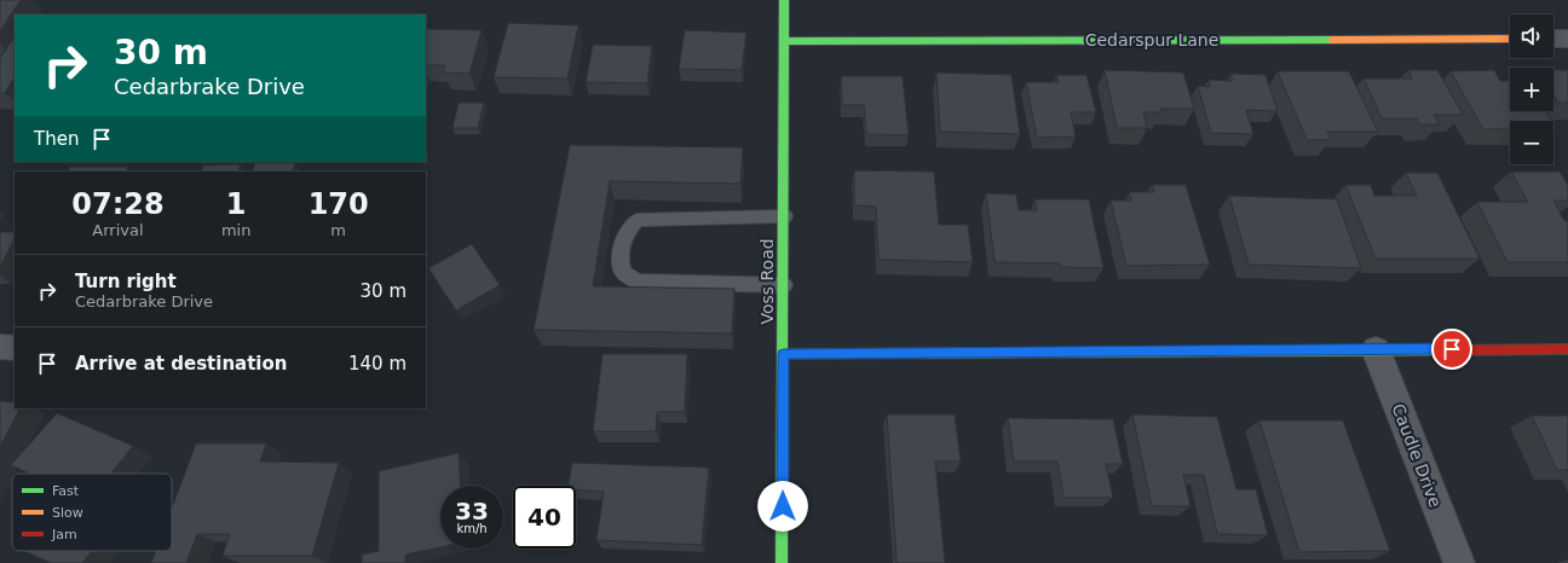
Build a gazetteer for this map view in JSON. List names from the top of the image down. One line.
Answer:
{"streets":{"street":["Cedarspur Lane","Voss Road","Caudle Drive"]},"crossings":[["Cedarspur Lane","Voss Road"]],"legend":["Fast","Slow","Jam"],"page":{"map_buttons":["+","−"],"turn":["30 m","Cedarbrake Drive"],"then":"Then","eta":["07:28","Arrival","1","min","170","m"],"list":[{"name":"Turn right","note":"Cedarbrake Drive","value":"30 m"},{"name":"Arrive at destination","value":"140 m"}],"speed":"33 km/h","limit":"40"}}
